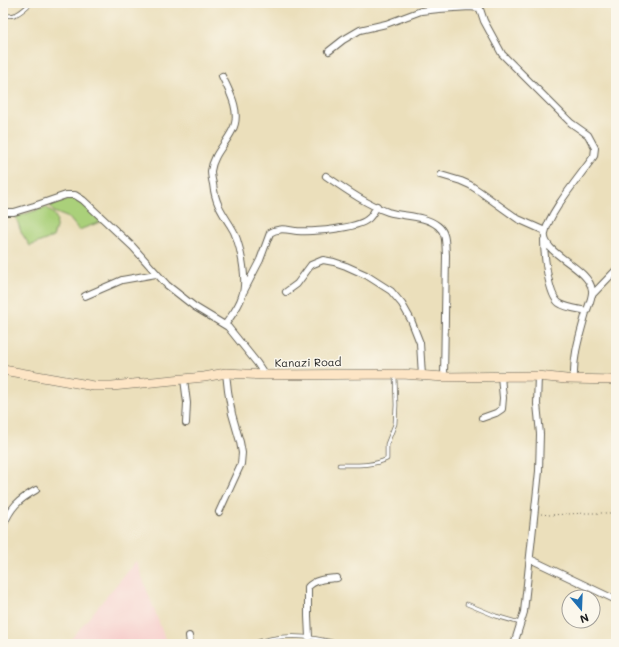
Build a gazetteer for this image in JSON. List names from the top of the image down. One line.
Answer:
{"streets":{"main road":["Kanazi Road"]},"north":"bottom"}
